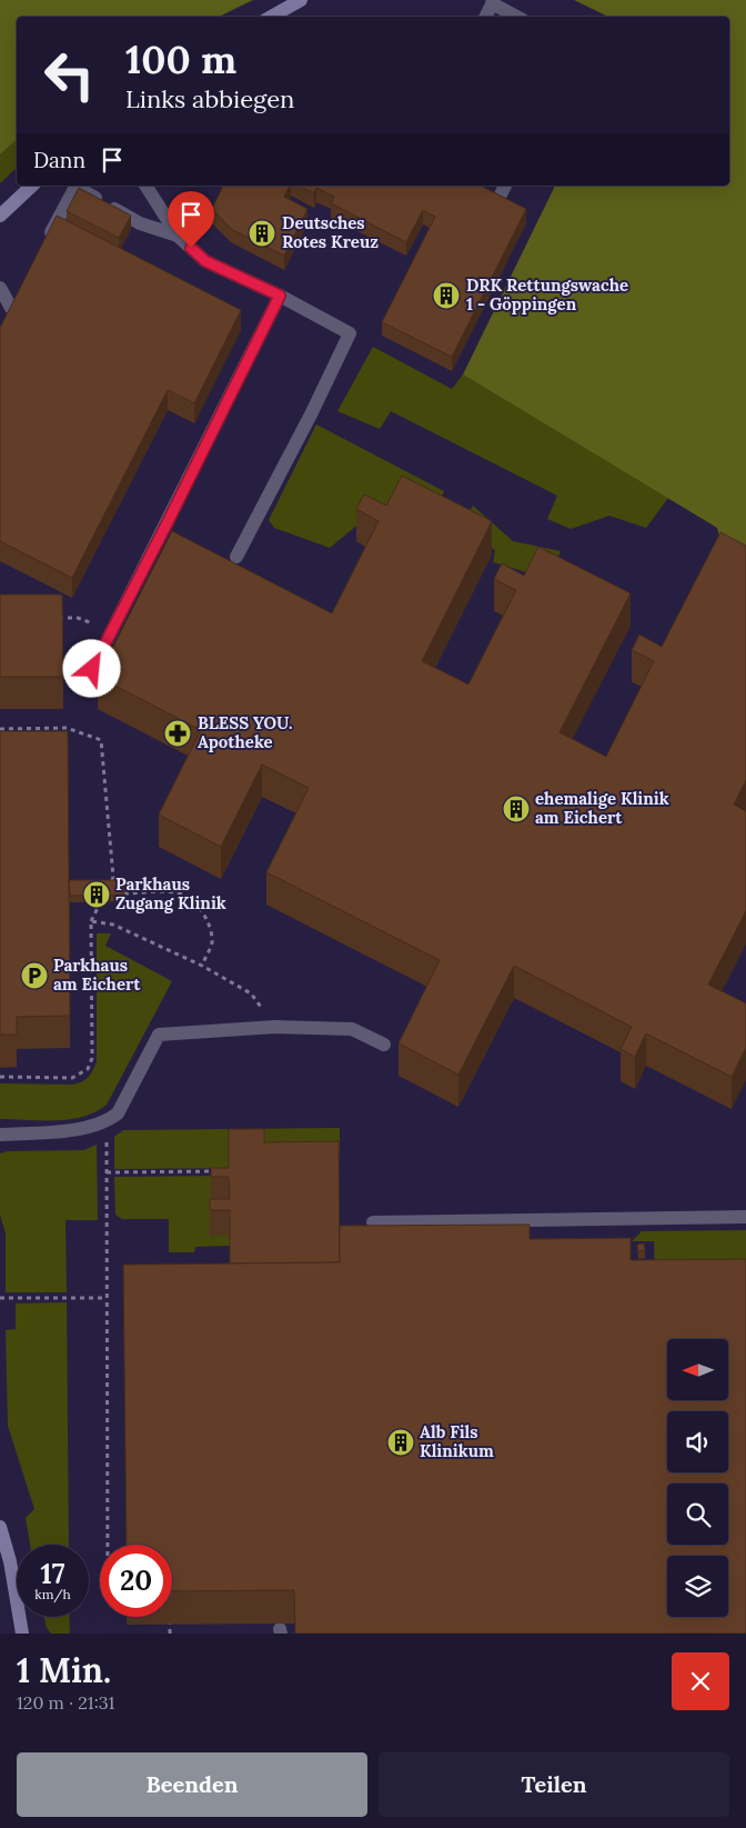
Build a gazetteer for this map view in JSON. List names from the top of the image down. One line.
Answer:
{"places":{"building":["Deutsches Rotes Kreuz","DRK Rettungswache 1 - Göppingen","ehemalige Klinik am Eichert","Parkhaus Zugang Klinik","Alb Fils Klinikum"],"pharmacy":["BLESS YOU. Apotheke"],"parking":["Parkhaus am Eichert"]},"north":"left","page":{"turn":["100 m","Links abbiegen"],"then":"Dann","speed":"17 km/h","limit":"20","heading":["1 Min.","120 m · 21:31"],"buttons":["Beenden","Teilen"]}}
